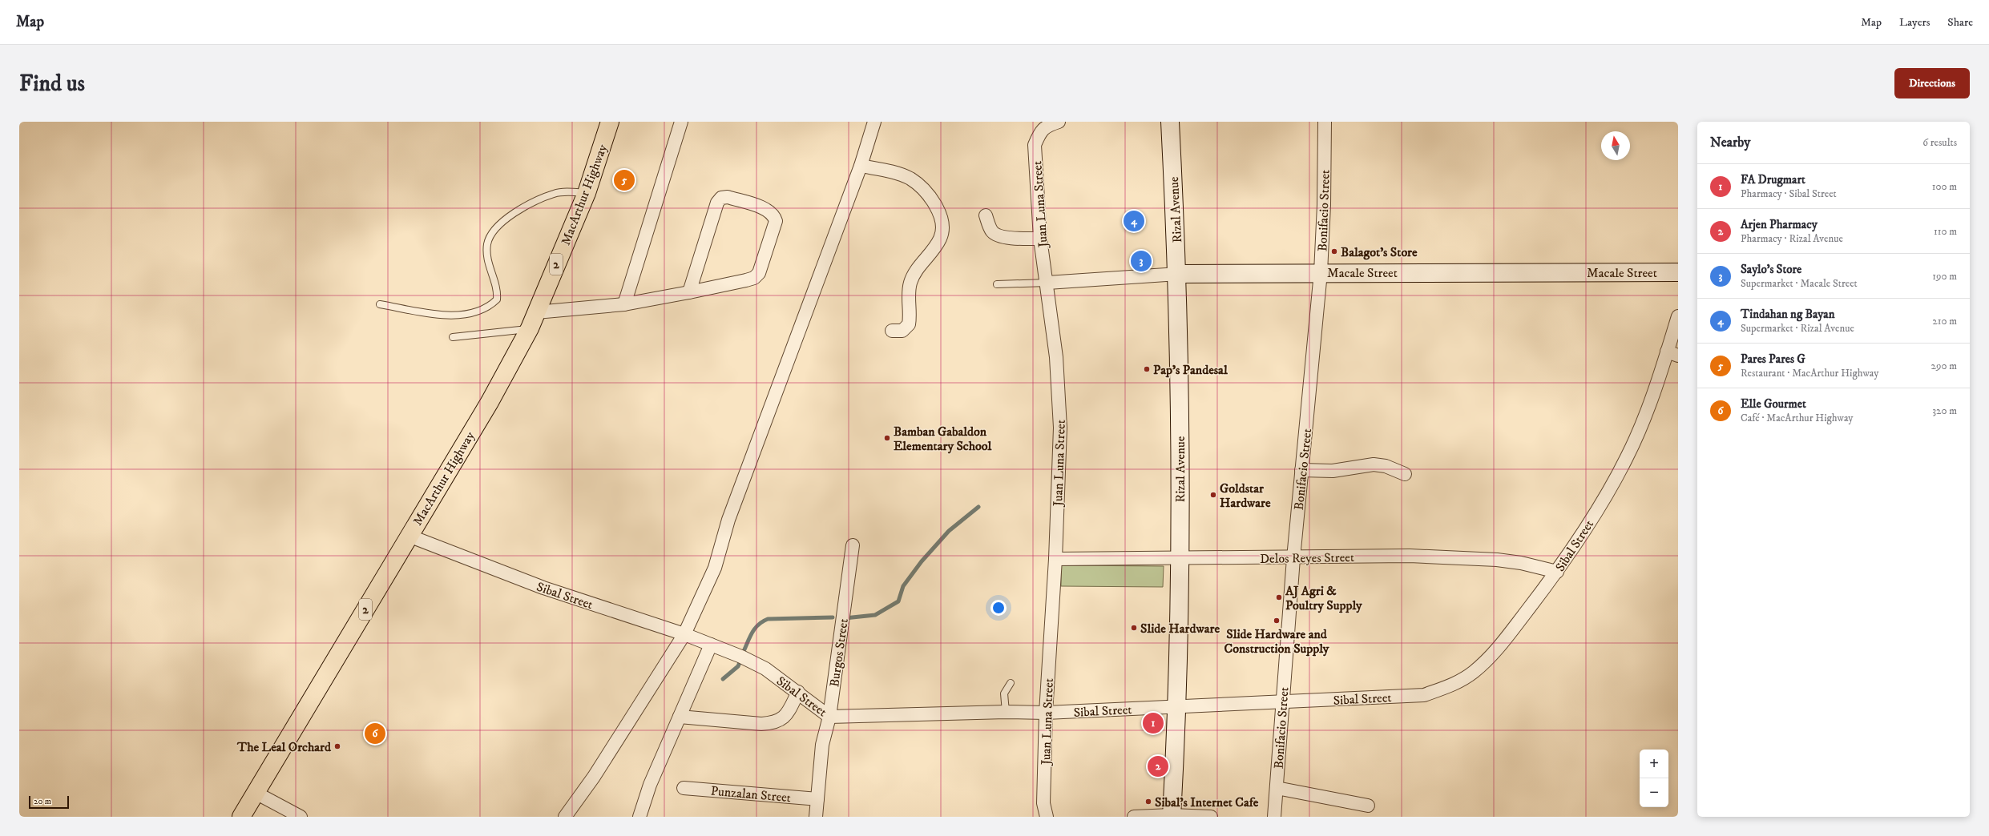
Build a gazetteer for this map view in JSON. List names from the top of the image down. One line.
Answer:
{"streets":{"highway":["MacArthur Highway","2"],"street":["Juan Luna Street","Rizal Avenue","Bonifacio Street","Macale Street","Sibal Street","Delos Reyes Street","Burgos Street","Punzalan Street"]},"crossings":[["MacArthur Highway","Sibal Street"],["Juan Luna Street","Macale Street"],["Juan Luna Street","Sibal Street"],["Juan Luna Street","Delos Reyes Street"],["Rizal Avenue","Macale Street"],["Rizal Avenue","Sibal Street"],["Rizal Avenue","Delos Reyes Street"],["Bonifacio Street","Macale Street"],["Bonifacio Street","Sibal Street"],["Bonifacio Street","Delos Reyes Street"],["Sibal Street","Delos Reyes Street"],["Sibal Street","Burgos Street"],["Burgos Street","Punzalan Street"]],"places":["Balagot's Store","Pap's Pandesal","Bamban Gabaldon Elementary School","Goldstar Hardware","AJ Agri & Poultry Supply","Slide Hardware and Construction Supply","Slide Hardware","The Leal Orchard","Sibal's Internet Cafe"],"scale_bar":"20 m","north":"top","page":{"header":"Map","nav":["Map","Layers","Share"],"buttons":"Directions","title":"Find us","heading":["Nearby","6 results"],"list":[{"mark":"1","name":"FA Drugmart","note":"Pharmacy · Sibal Street","value":"100 m"},{"mark":"2","name":"Arjen Pharmacy","note":"Pharmacy · Rizal Avenue","value":"110 m"},{"mark":"3","name":"Saylo's Store","note":"Supermarket · Macale Street","value":"190 m"},{"mark":"4","name":"Tindahan ng Bayan","note":"Supermarket · Rizal Avenue","value":"210 m"},{"mark":"5","name":"Pares Pares G","note":"Restaurant · MacArthur Highway","value":"290 m"},{"mark":"6","name":"Elle Gourmet","note":"Café · MacArthur Highway","value":"320 m"}],"pins":["5","4","3","1","6","2"],"map_buttons":["+","−"],"scale":"20 m"}}
